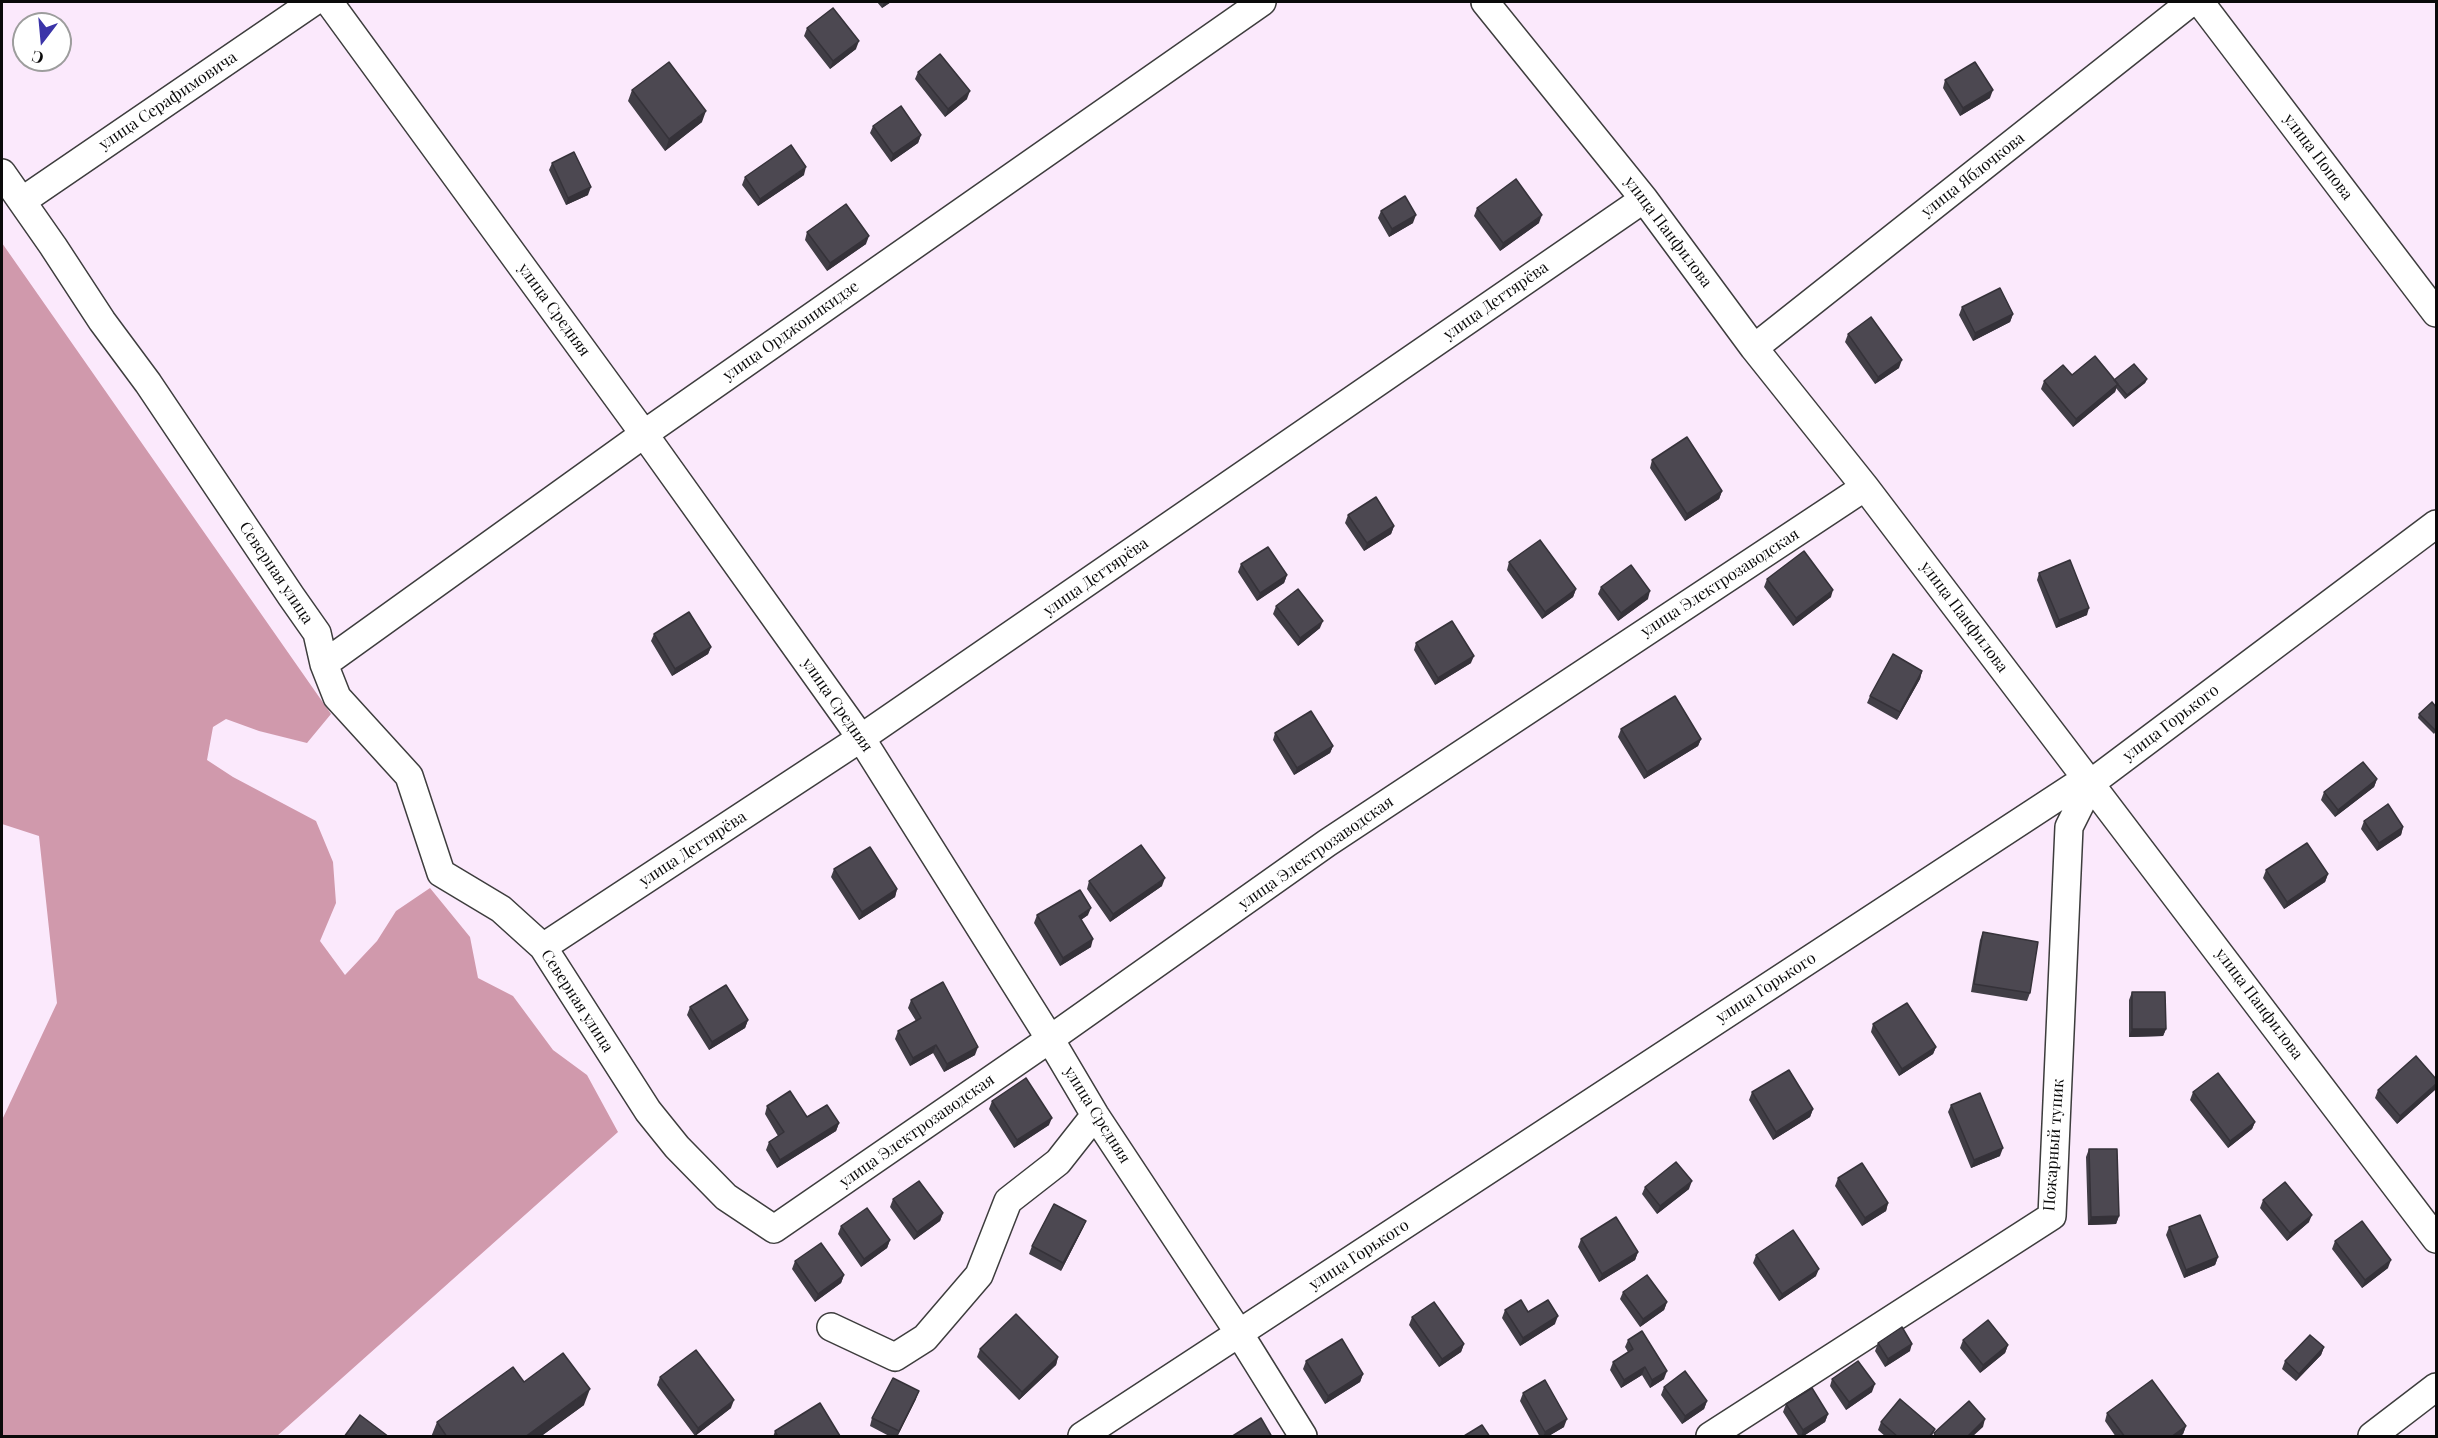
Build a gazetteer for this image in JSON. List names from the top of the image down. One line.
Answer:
{"streets":{"street":["улица Серафимовича","улица Попова","улица Яблочкова","улица Панфилова","улица Дегтярёва","улица Средняя","улица Орджоникидзе","Северная улица","улица Электрозаводская","улица Горького","Пожарный тупик"]},"crossings":[["улица Серафимовича","Северная улица"],["улица Яблочкова","улица Панфилова"],["улица Панфилова","улица Дегтярёва"],["улица Панфилова","улица Электрозаводская"],["улица Панфилова","улица Горького"],["улица Панфилова","Пожарный тупик"],["улица Дегтярёва","улица Средняя"],["улица Дегтярёва","Северная улица"],["улица Средняя","улица Орджоникидзе"],["улица Средняя","улица Электрозаводская"],["улица Средняя","улица Горького"],["улица Орджоникидзе","Северная улица"],["Северная улица","улица Электрозаводская"],["улица Горького","Пожарный тупик"]],"north":"bottom"}
